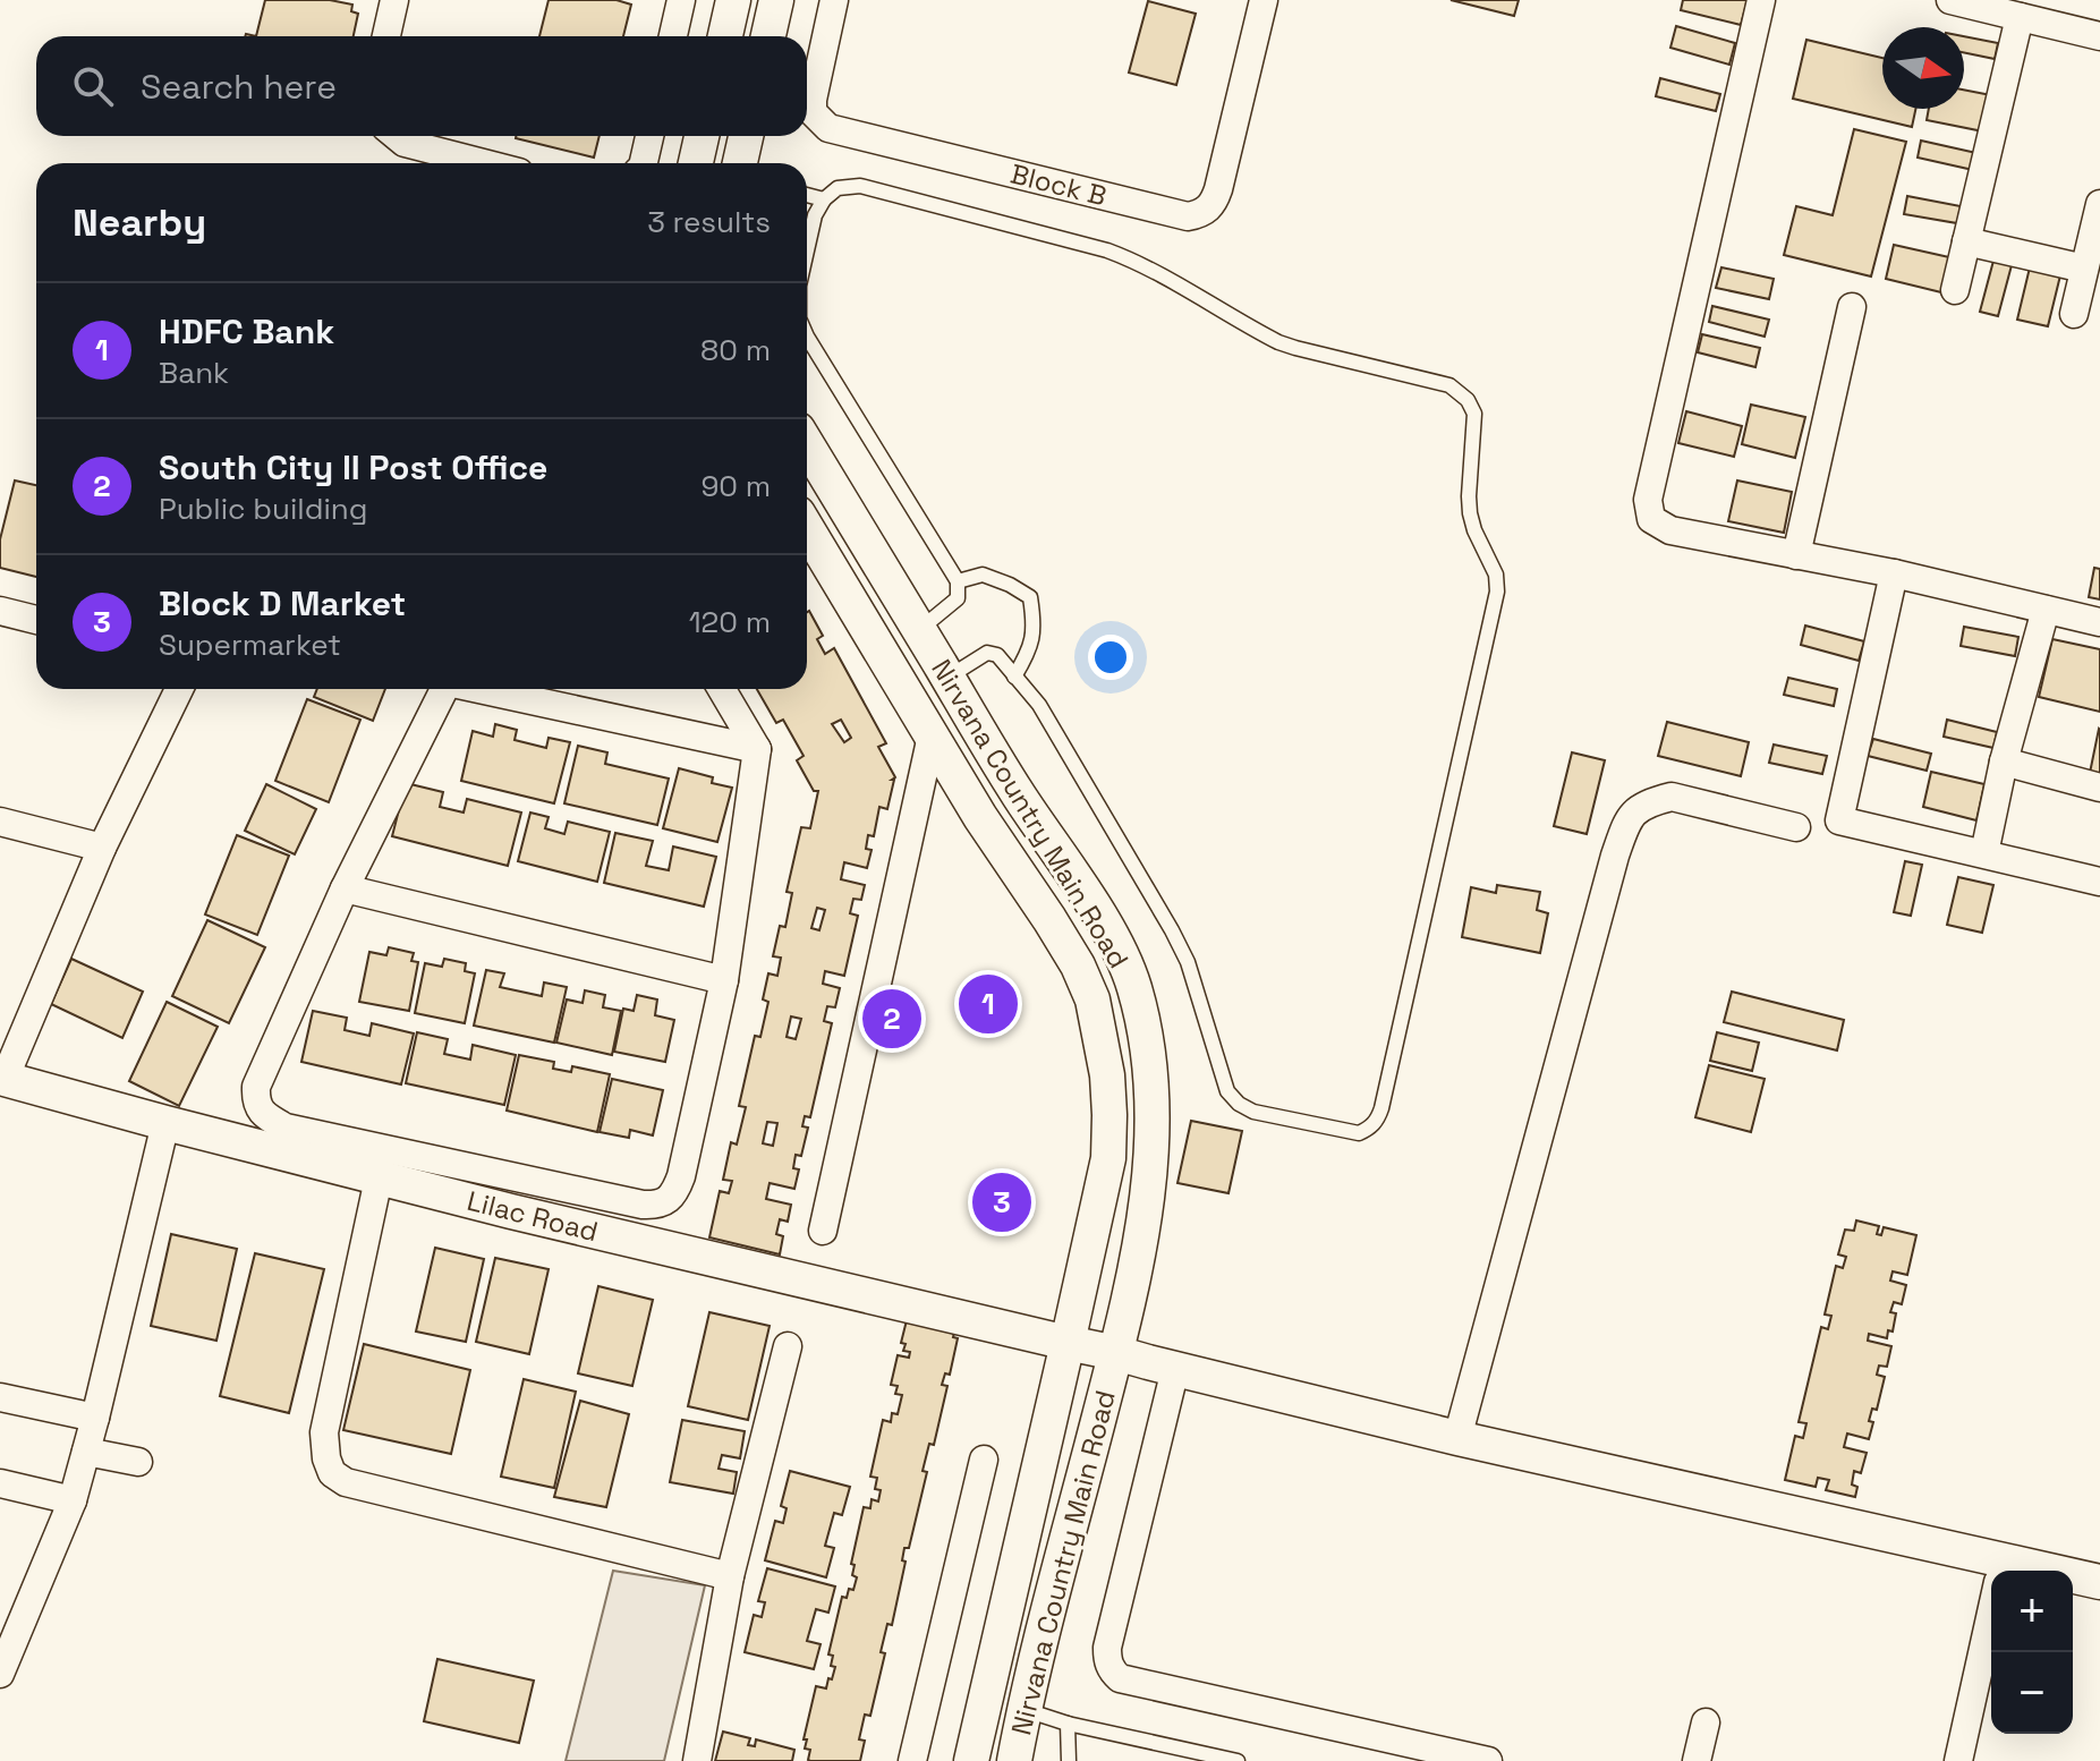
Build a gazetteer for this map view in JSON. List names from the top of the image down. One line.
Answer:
{"streets":{"street":["Block B","Nirvana Country Main Road","Lilac Road"]},"crossings":[["Nirvana Country Main Road","Lilac Road"]],"north":"right","page":{"search":"Search here","heading":["Nearby","3 results"],"list":[{"mark":"1","name":"HDFC Bank","note":"Bank","value":"80 m"},{"mark":"2","name":"South City II Post Office","note":"Public building","value":"90 m"},{"mark":"3","name":"Block D Market","note":"Supermarket","value":"120 m"}],"pins":["1","2","3"],"map_buttons":["+","−"]}}
